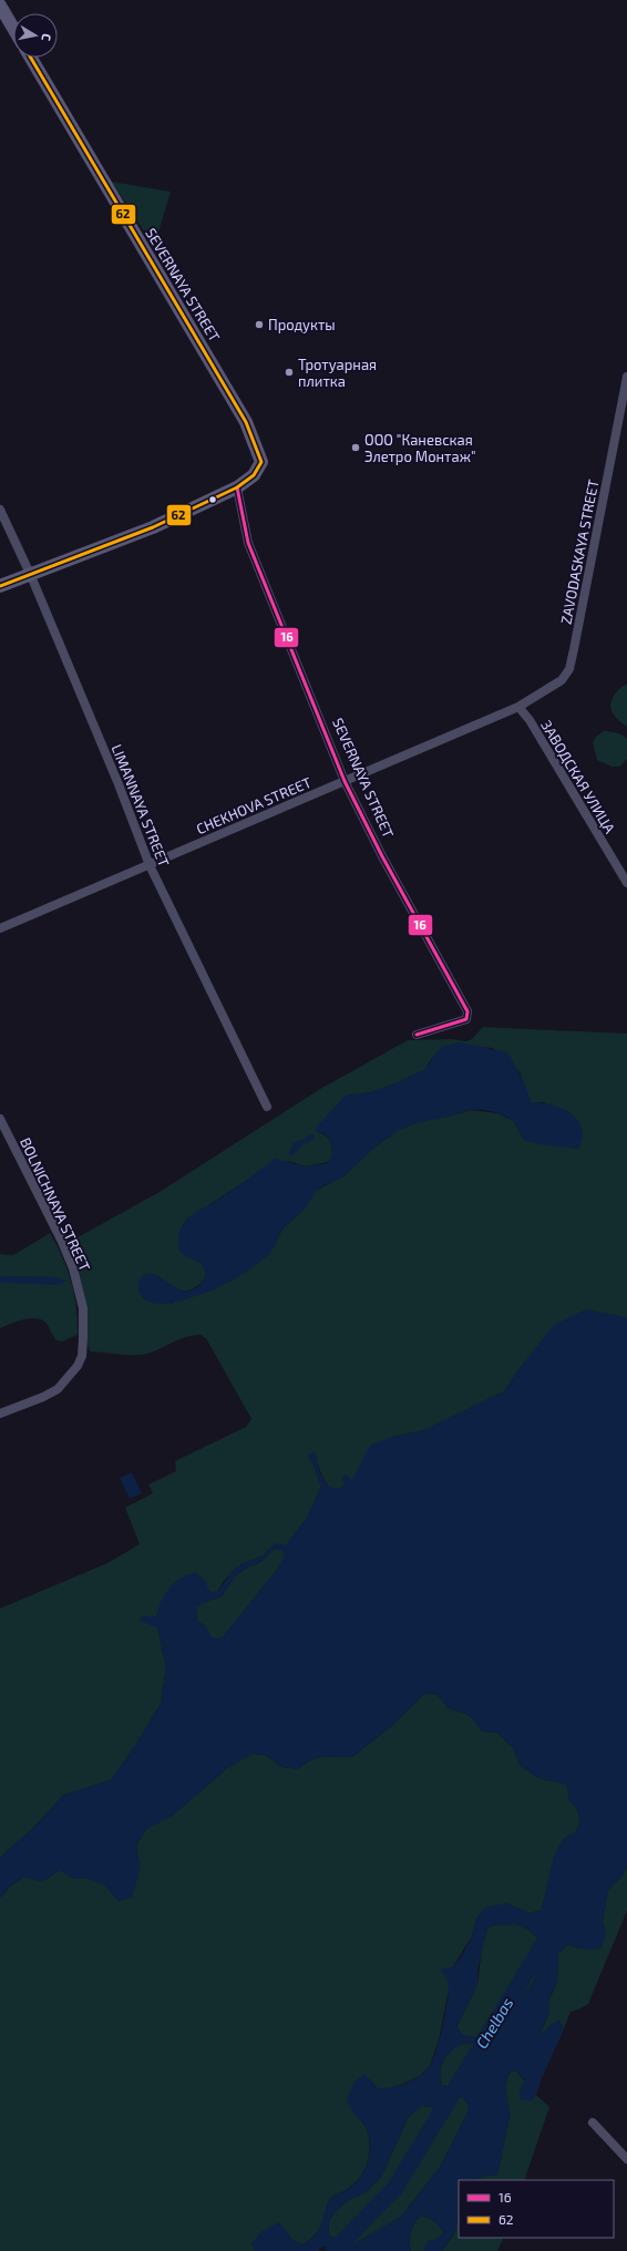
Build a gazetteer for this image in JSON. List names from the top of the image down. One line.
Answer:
{"streets":{"street":["SEVERNAYA STREET","ZAVODASKAYA STREET","ЗАВОДСКАЯ УЛИЦА","LIMANNAYA STREET","CHEKHOVA STREET","BOLNICHNAYA STREET"]},"crossings":[["SEVERNAYA STREET","CHEKHOVA STREET"],["ZAVODASKAYA STREET","ЗАВОДСКАЯ УЛИЦА"],["ZAVODASKAYA STREET","CHEKHOVA STREET"],["ЗАВОДСКАЯ УЛИЦА","CHEKHOVA STREET"],["LIMANNAYA STREET","CHEKHOVA STREET"]],"water":["Chelbas"],"places":["Продукты","Тротуарная плитка","ООО \"Каневская Элетро Монтаж\""],"lines":["transit line 62","transit line 16"],"legend":["16","62"],"north":"right"}
